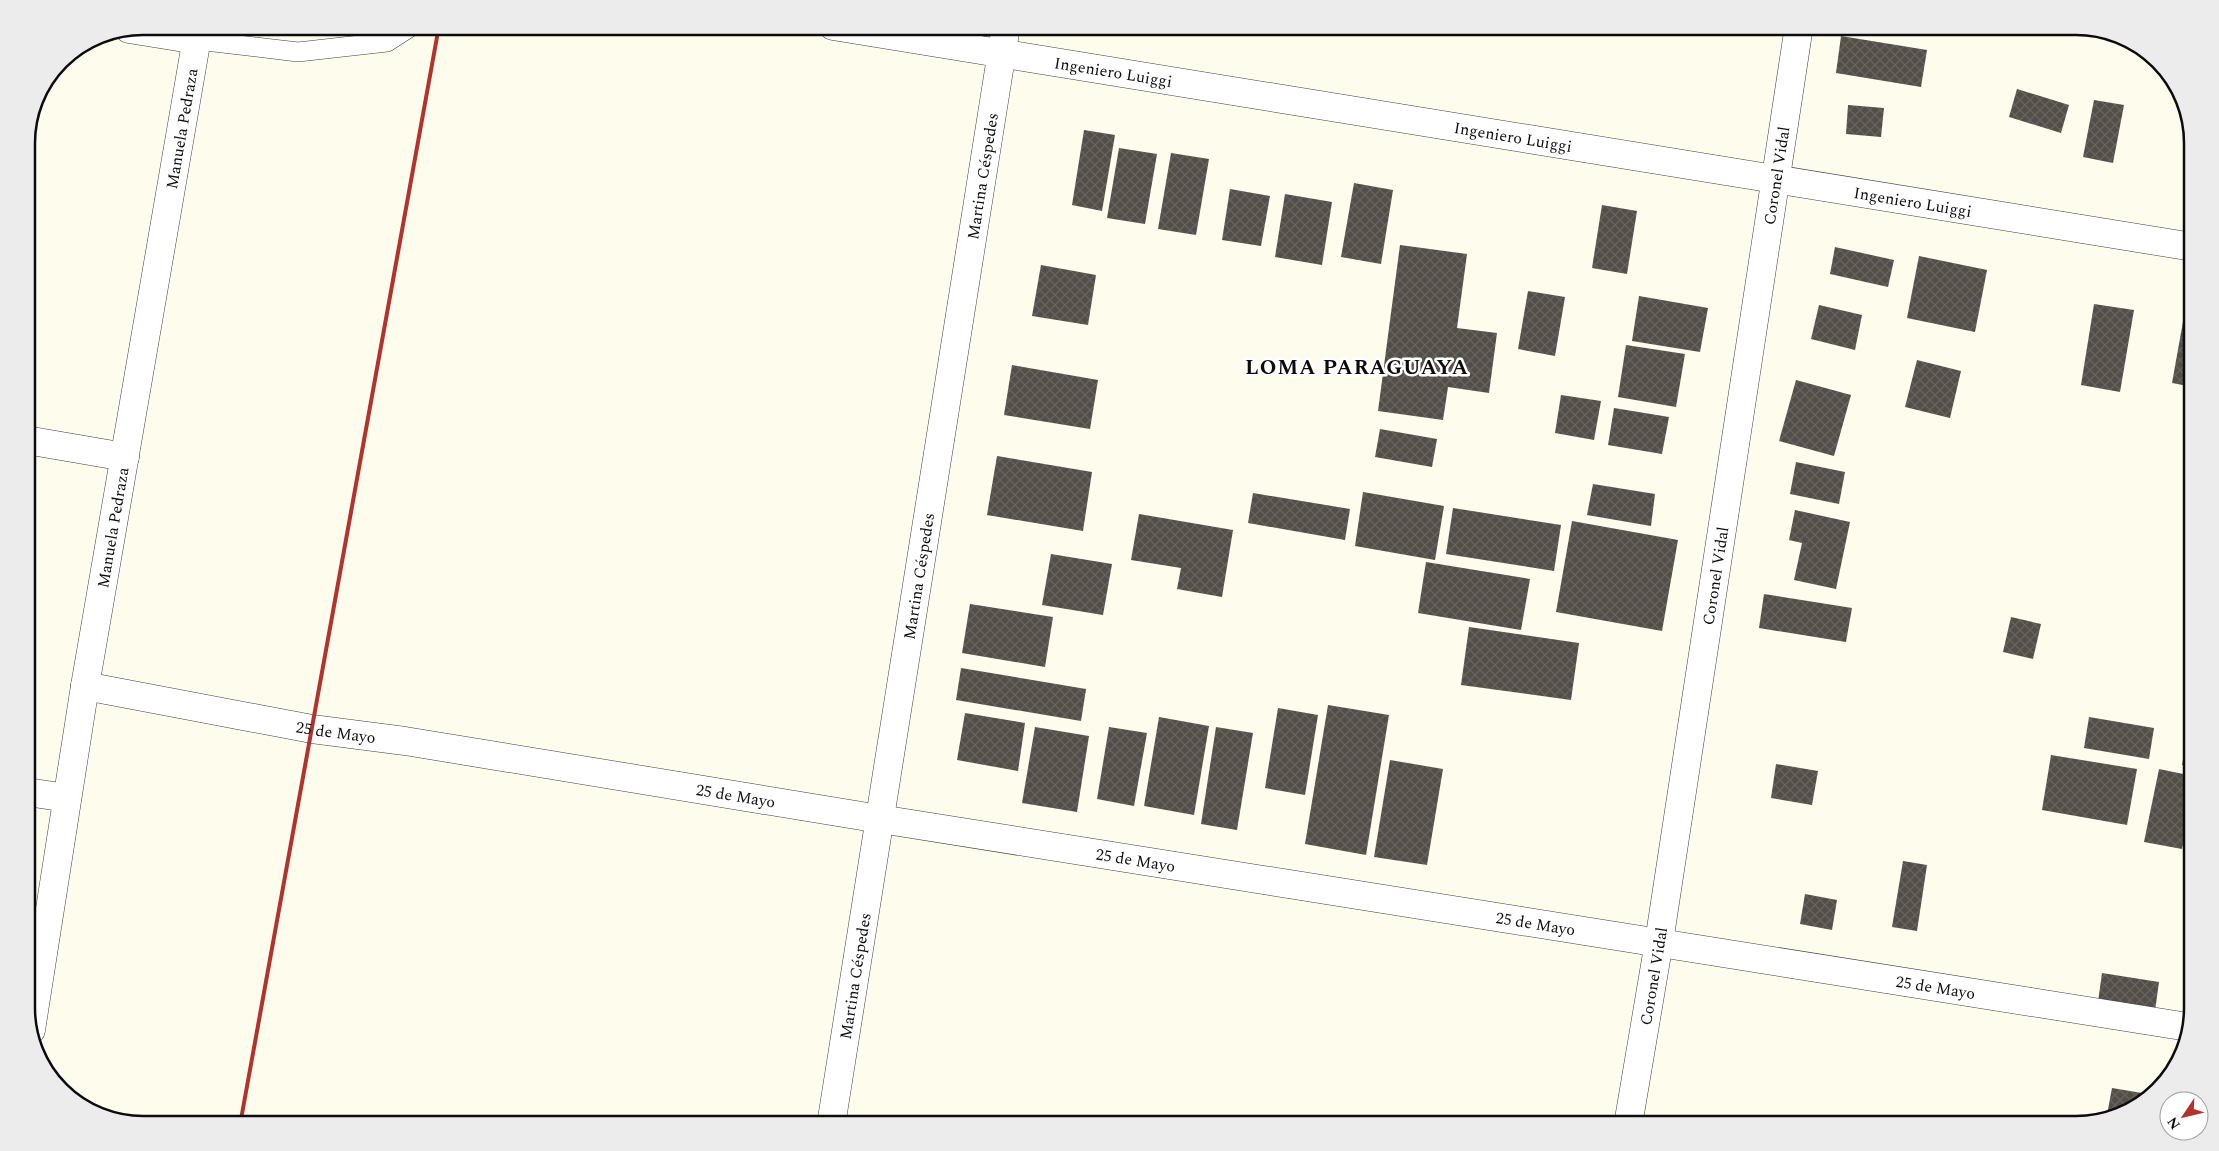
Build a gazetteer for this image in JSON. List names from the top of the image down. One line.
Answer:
{"streets":{"street":["Ingeniero Luiggi","Manuela Pedraza","Coronel Vidal","Martina Céspedes","25 de Mayo"]},"crossings":[["Ingeniero Luiggi","Coronel Vidal"],["Ingeniero Luiggi","Martina Céspedes"],["Manuela Pedraza","25 de Mayo"],["Coronel Vidal","25 de Mayo"],["Martina Céspedes","25 de Mayo"]],"districts":["LOMA PARAGUAYA"],"north":"bottom left"}
